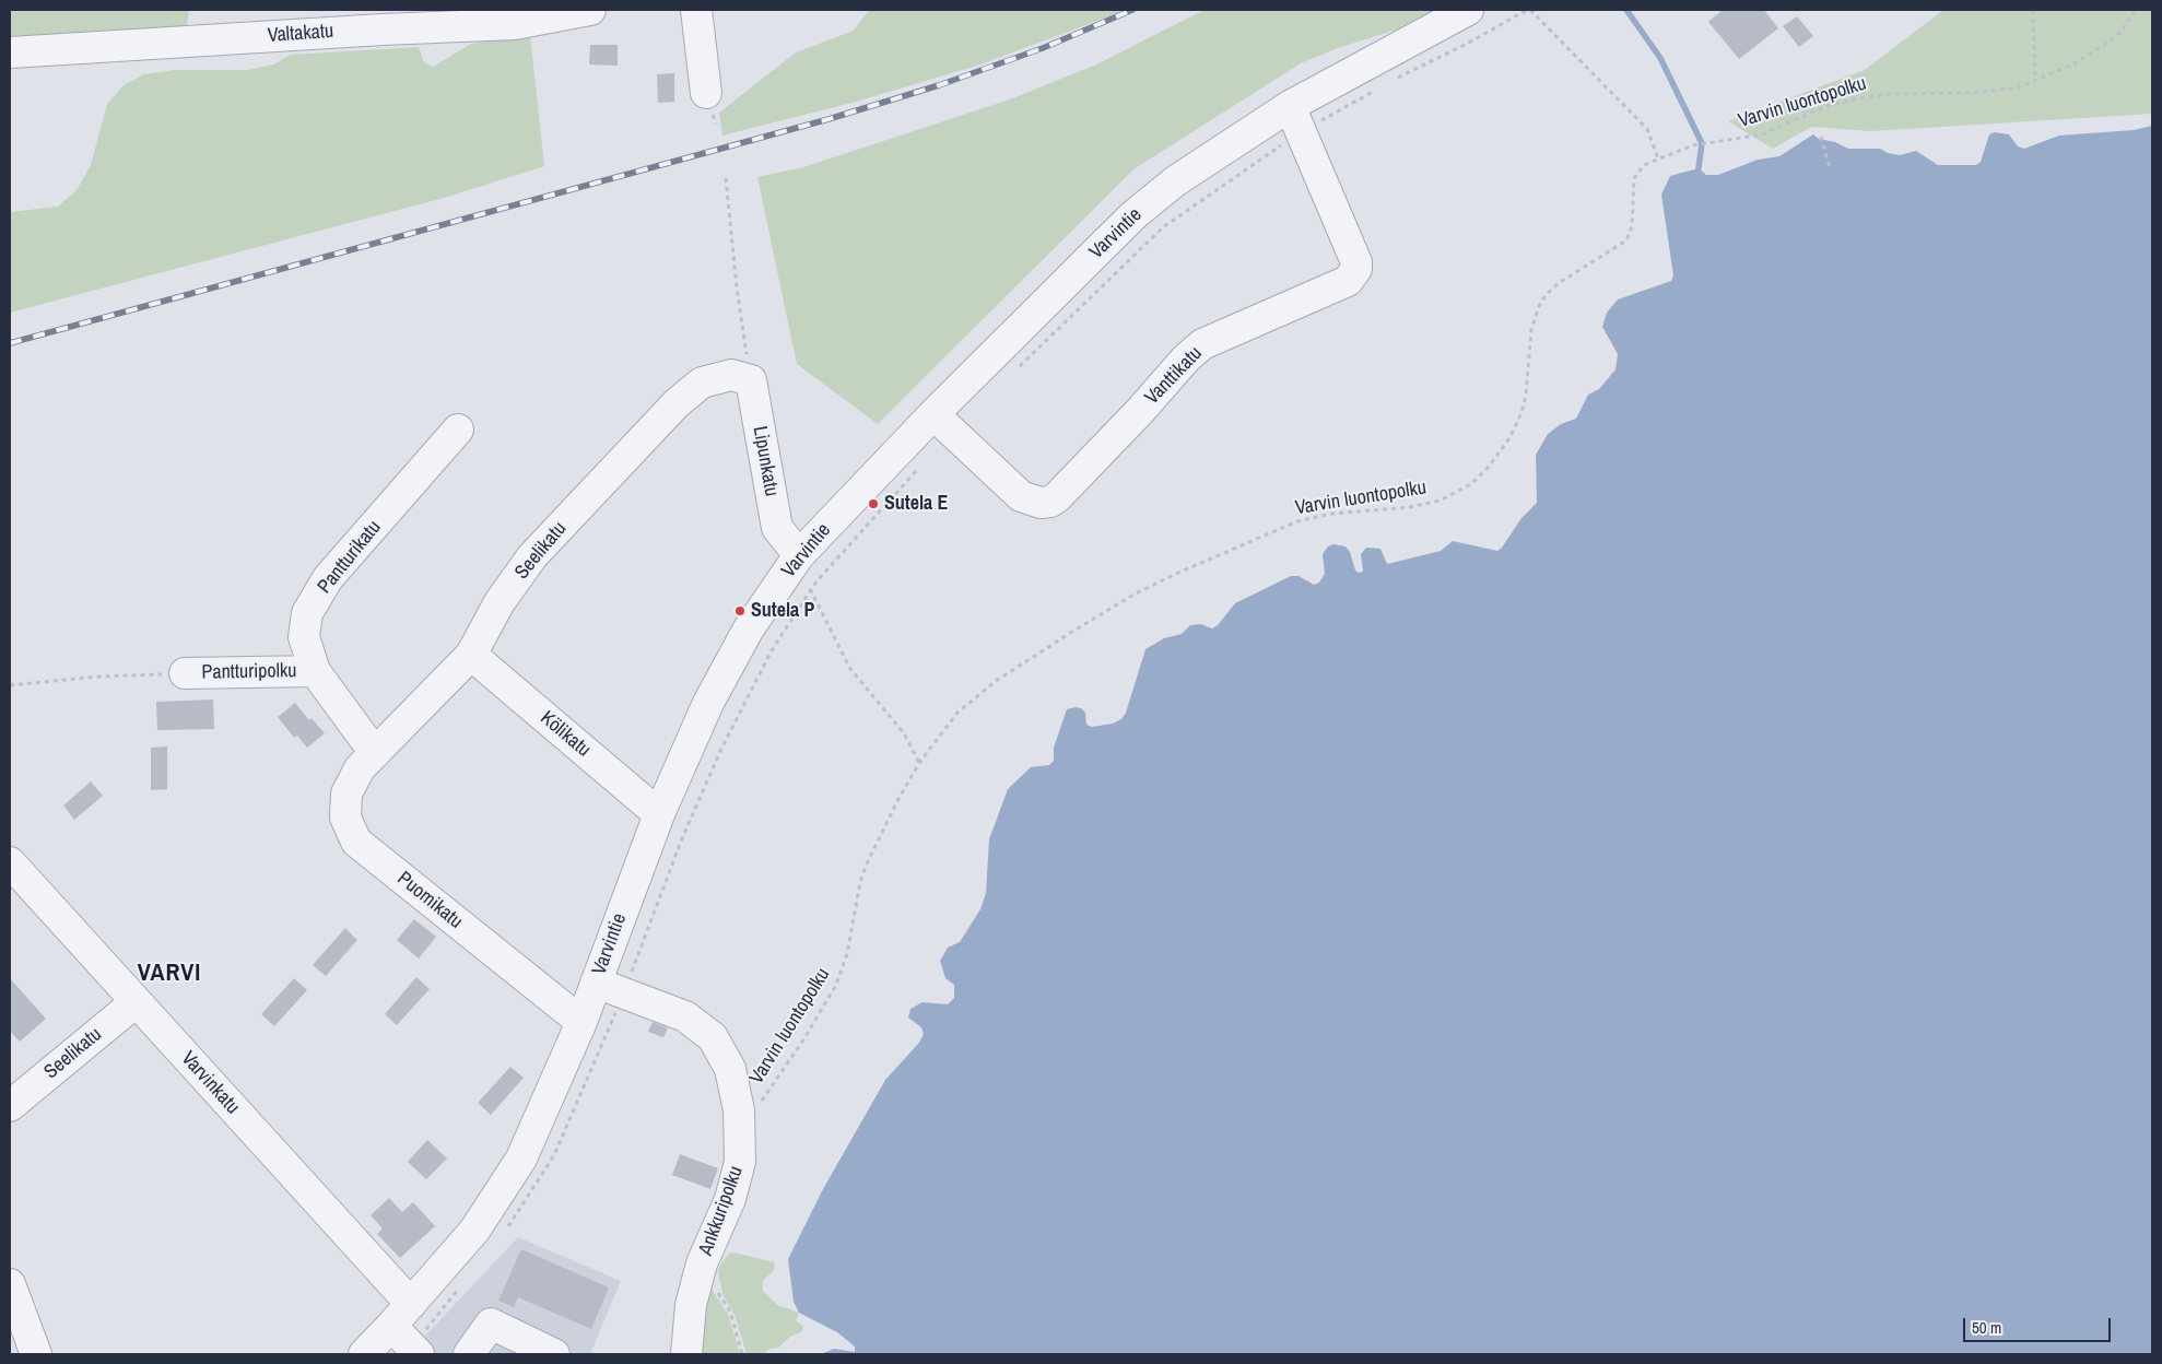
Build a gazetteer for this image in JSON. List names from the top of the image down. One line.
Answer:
{"streets":{"street":["Valtakatu","Varvintie","Vanttikatu","Lipunkatu","Seelikatu","Pantturikatu","Pantturipolku","Kölikatu","Puomikatu","Varvinkatu","Ankkuripolku"],"path":["Varvin luontopolku"]},"crossings":[["Varvin luontopolku","Ankkuripolku"],["Varvintie","Vanttikatu"],["Varvintie","Lipunkatu"],["Varvintie","Kölikatu"],["Varvintie","Puomikatu"],["Varvintie","Varvinkatu"],["Varvintie","Ankkuripolku"],["Lipunkatu","Seelikatu"],["Seelikatu","Pantturikatu"],["Seelikatu","Kölikatu"],["Seelikatu","Puomikatu"],["Seelikatu","Varvinkatu"],["Pantturikatu","Pantturipolku"],["Pantturikatu","Puomikatu"]],"districts":["VARVI"],"places":["Sutela E","Sutela P"],"scale_bar":"50 m"}
